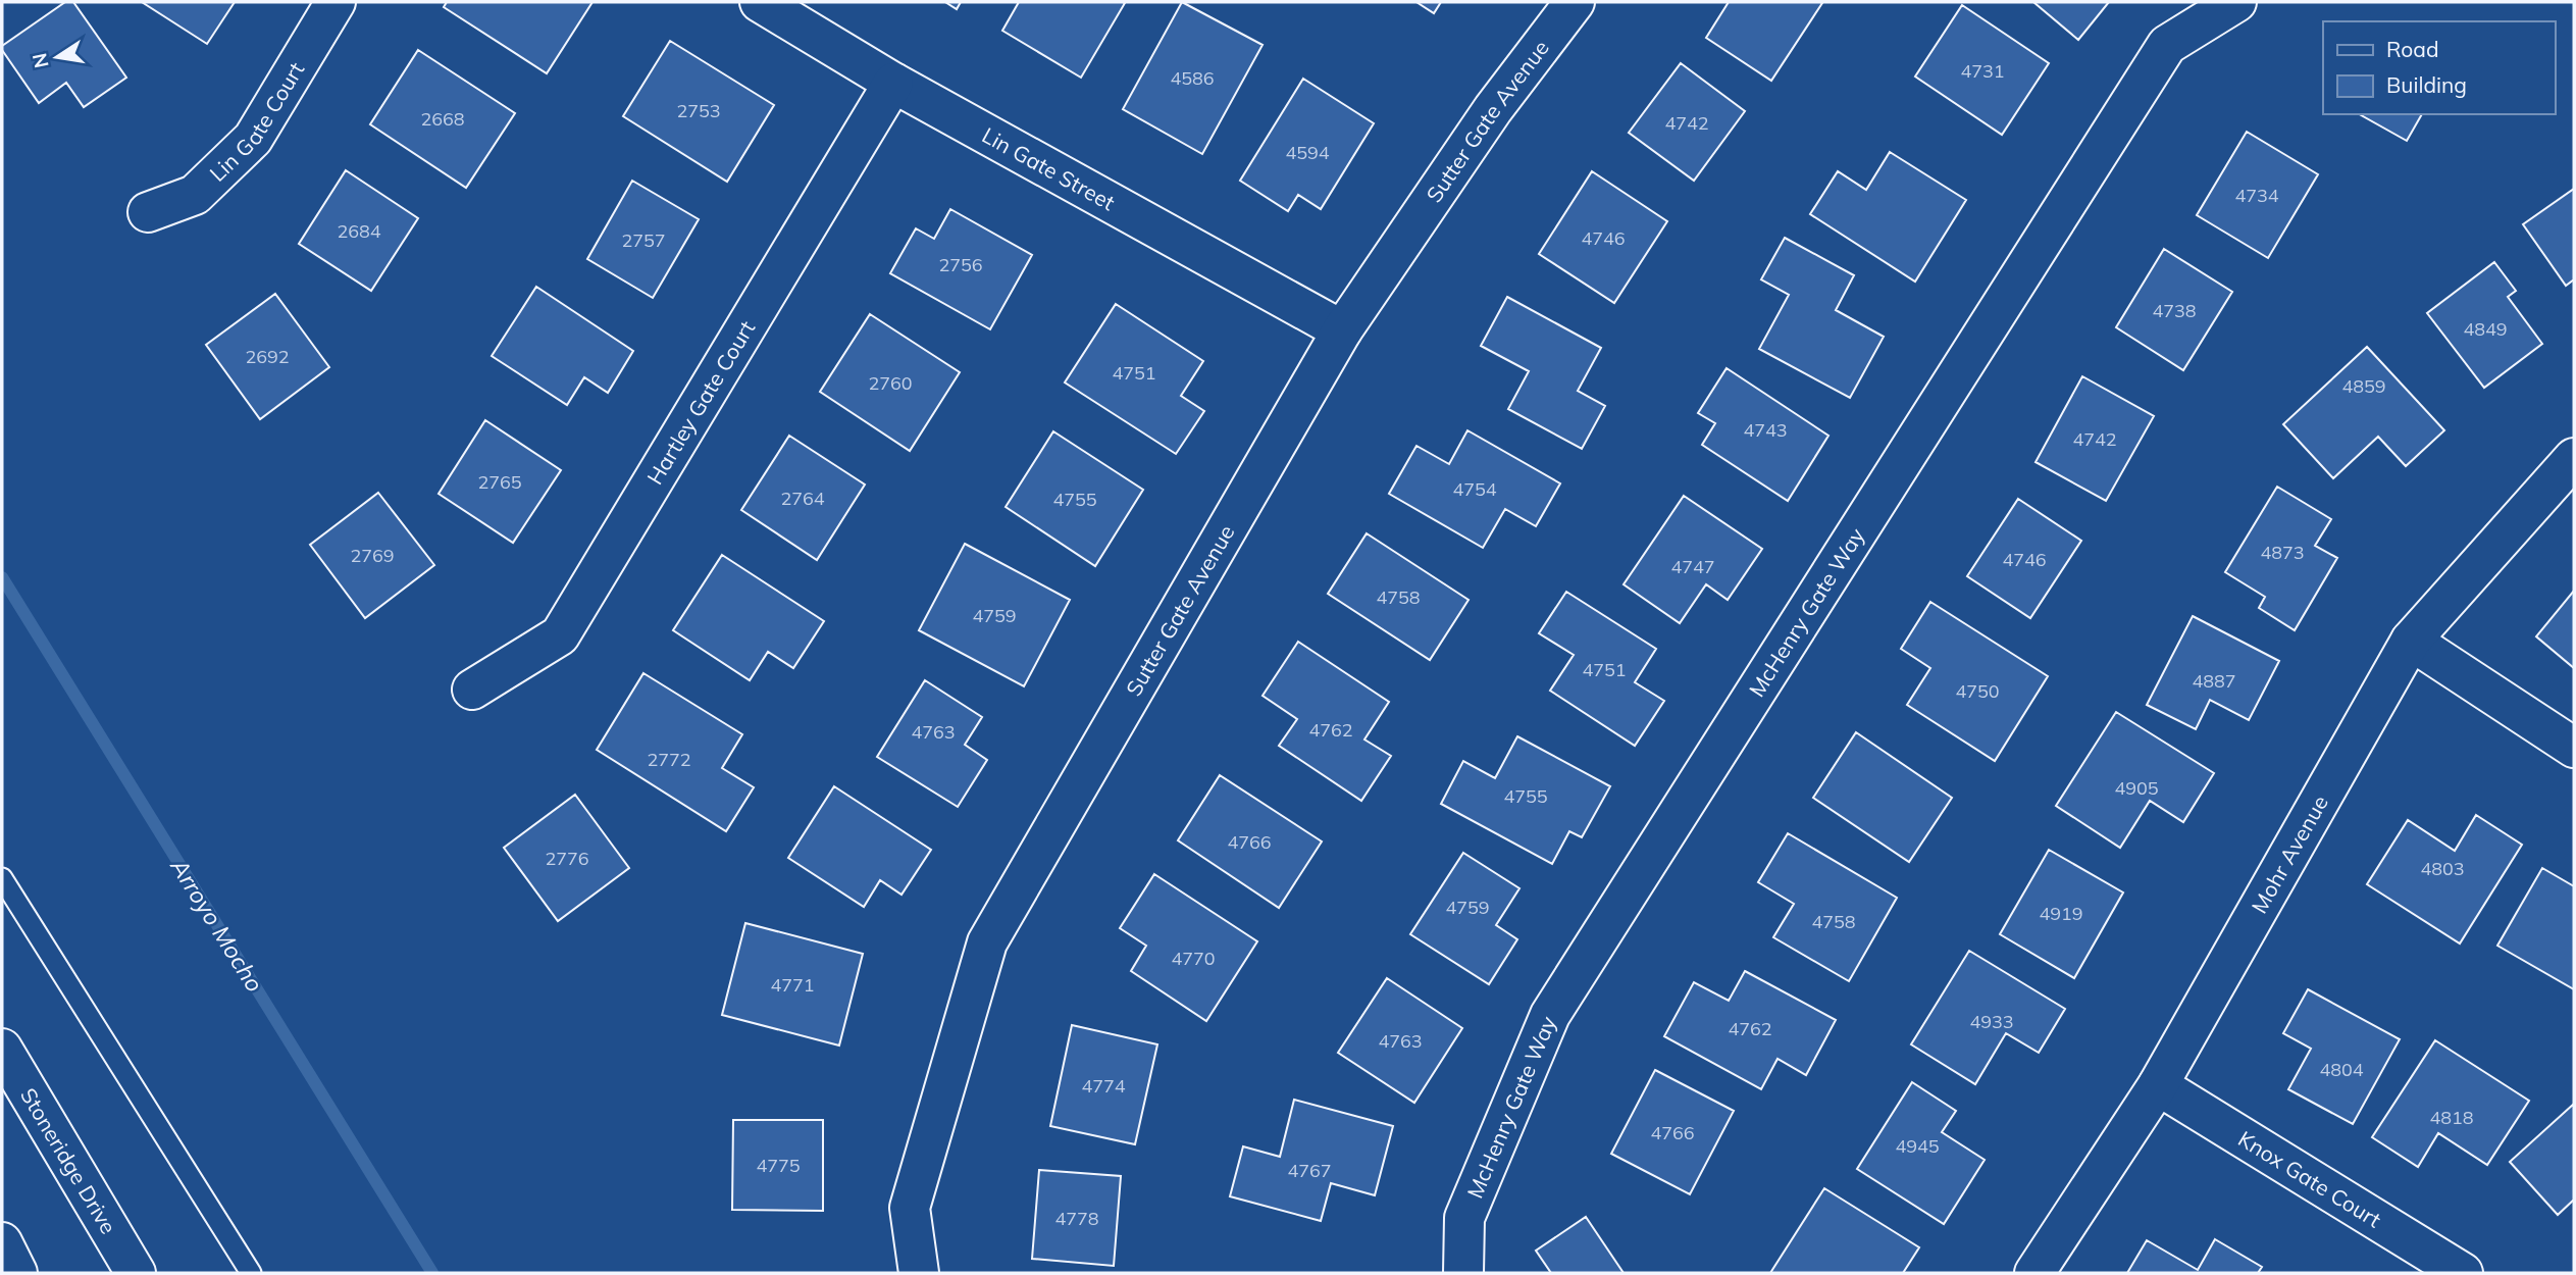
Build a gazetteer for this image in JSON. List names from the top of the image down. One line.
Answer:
{"streets":{"street":["Lin Gate Court","Sutter Gate Avenue","Lin Gate Street","Hartley Gate Court","McHenry Gate Way","Mohr Avenue","Stoneridge Drive","Knox Gate Court"]},"crossings":[["Sutter Gate Avenue","Lin Gate Street"],["Lin Gate Street","Hartley Gate Court"],["Mohr Avenue","Knox Gate Court"]],"water":["Arroyo Mocho"],"house_numbers":["4731","4586","2753","2668","4742","4594","4734","2684","4746","2757","2756","4738","4849","2692","4751","2760","4859","4743","4742","2765","4754","2764","4755","4873","2769","4746","4747","4758","4759","4751","4887","4750","4762","4763","2772","4905","4755","4766","2776","4803","4759","4919","4758","4770","4771","4933","4762","4763","4804","4774","4818","4766","4945","4775","4767","4778"],"legend":["Road","Building"],"north":"left"}
